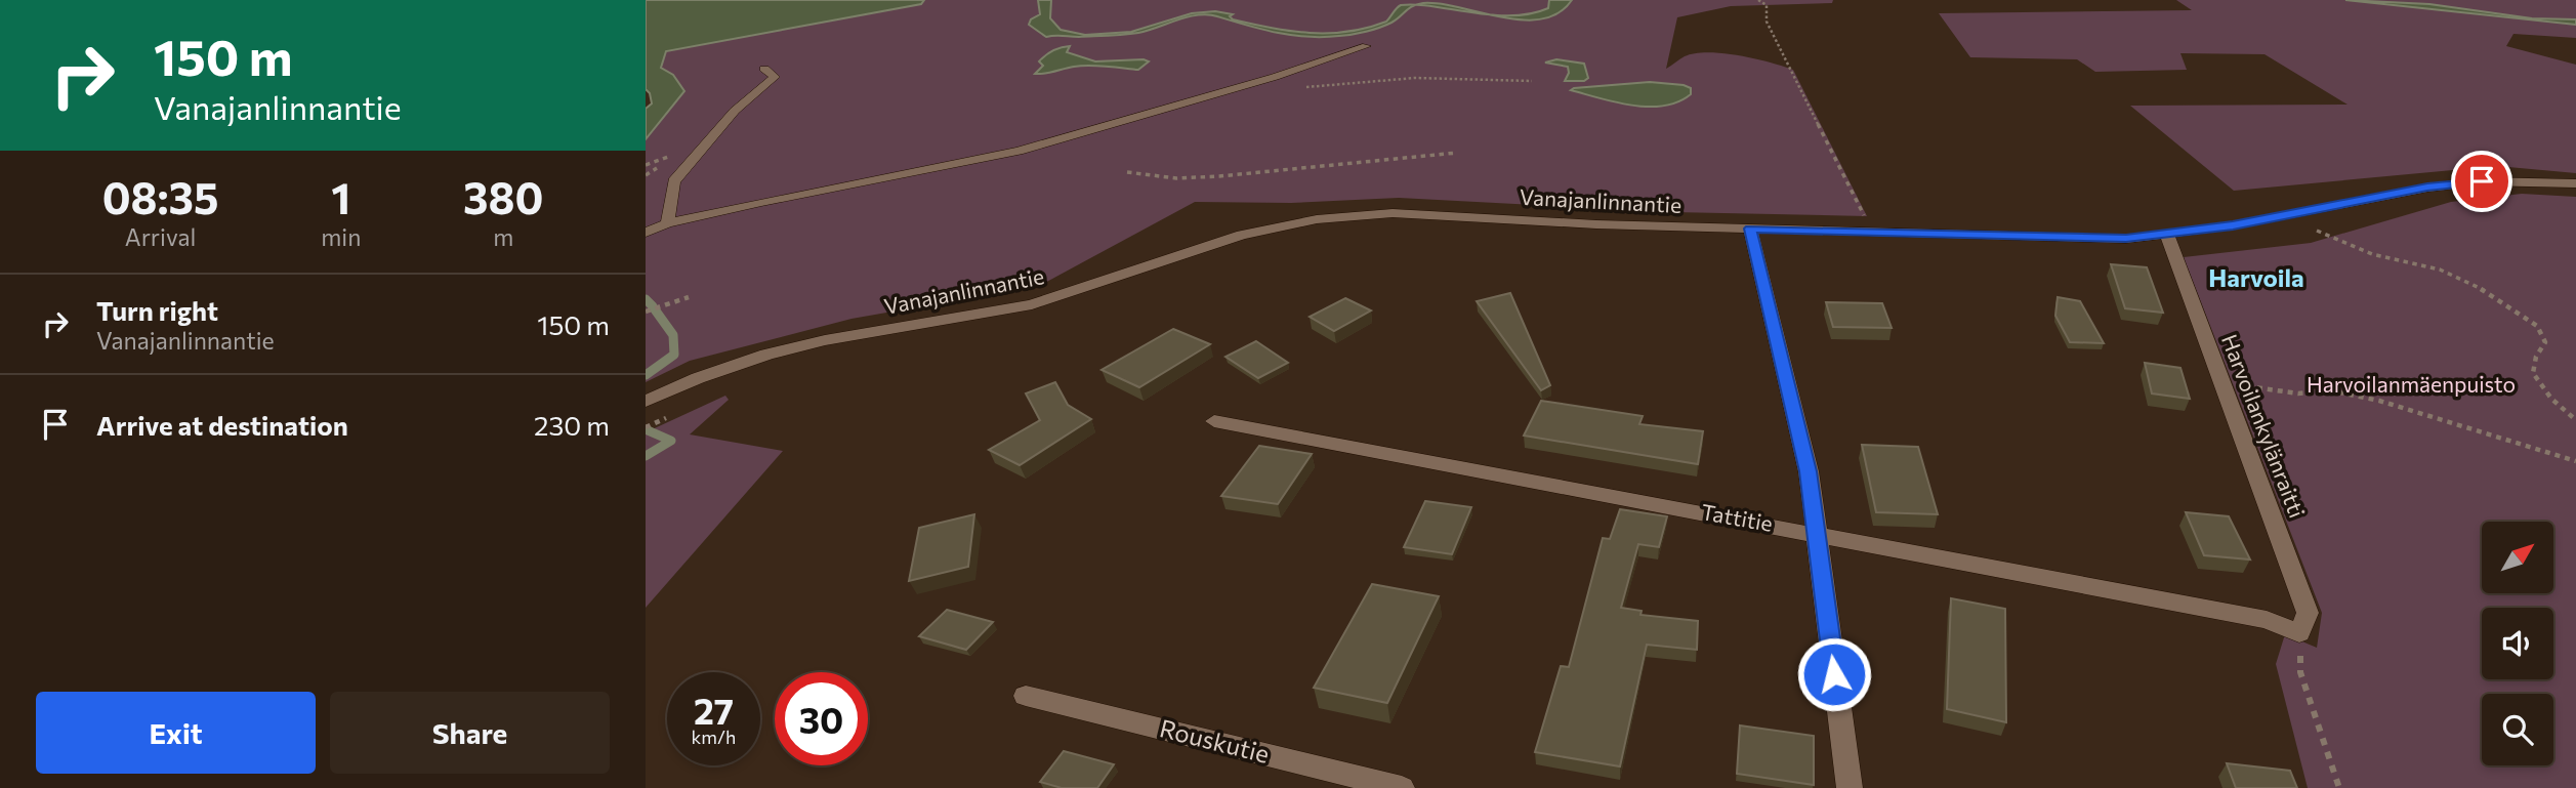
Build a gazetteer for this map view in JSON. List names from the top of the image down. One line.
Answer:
{"streets":{"street":["Vanajanlinnantie","Harvoilankylänraitti","Tattitie","Rouskutie"]},"crossings":[["Vanajanlinnantie","Harvoilankylänraitti"],["Harvoilankylänraitti","Tattitie"]],"districts":["Harvoila"],"parks":["Harvoilanmäenpuisto"],"north":"top right","page":{"turn":["150 m","Vanajanlinnantie"],"eta":["08:35","Arrival","1","min","380","m"],"list":[{"name":"Turn right","note":"Vanajanlinnantie","value":"150 m"},{"name":"Arrive at destination","value":"230 m"}],"speed":"27 km/h","limit":"30","buttons":["Exit","Share"]}}
